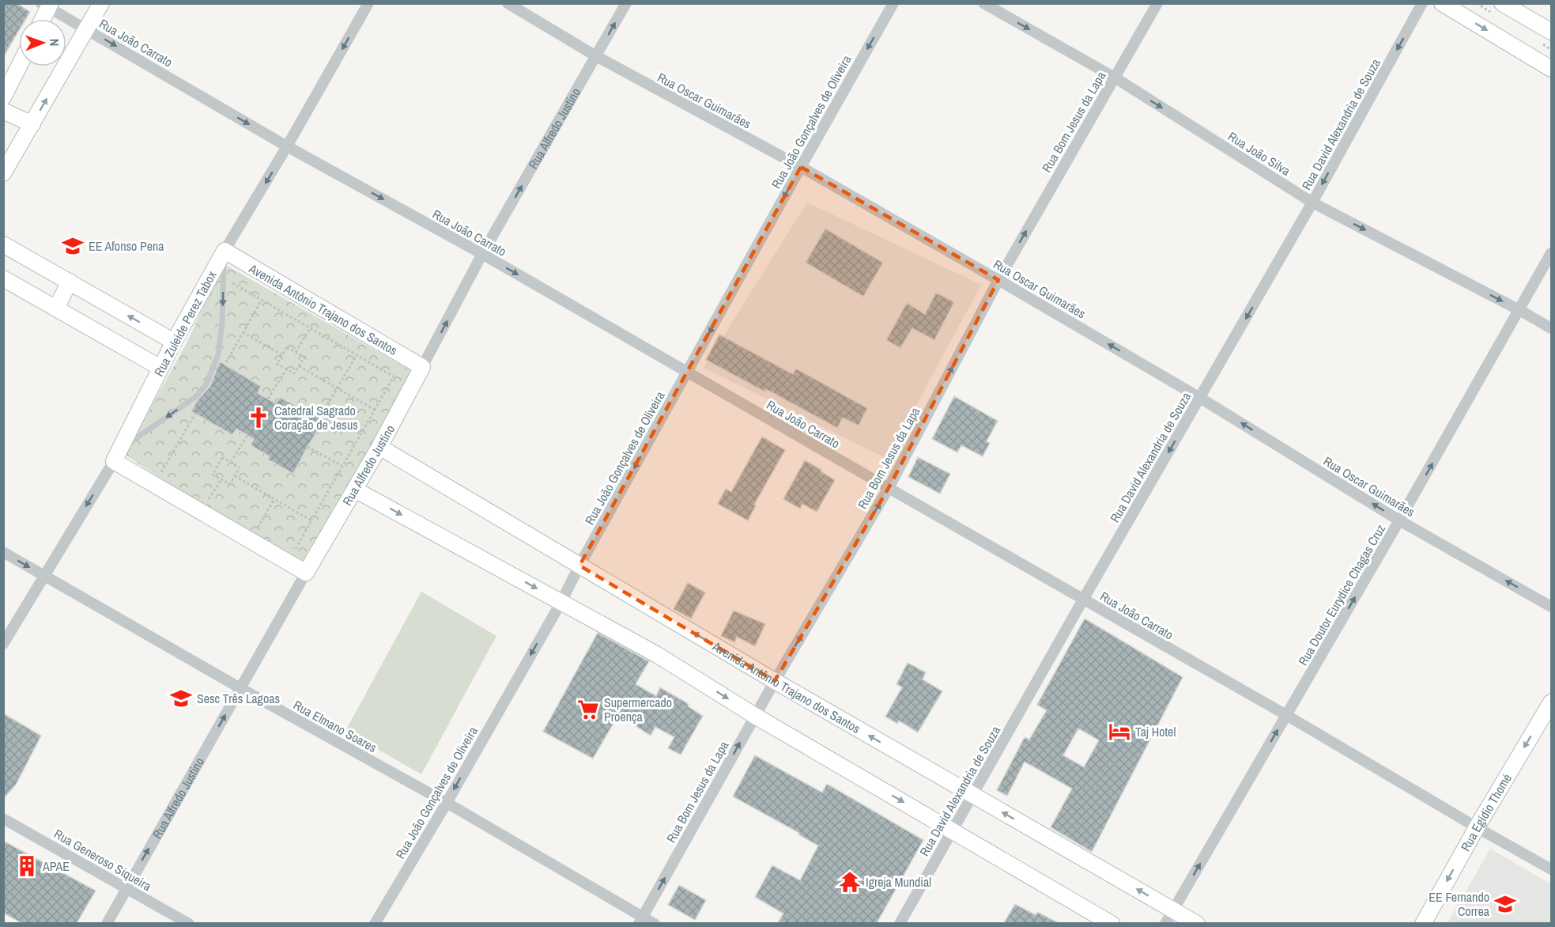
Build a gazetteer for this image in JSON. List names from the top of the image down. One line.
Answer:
{"streets":{"main road":["Rua Alfredo Justino","Avenida Antônio Trajano dos Santos","Rua Zuleide Perez Tabox","Rua Egídio Thomé"],"street":["Rua João Carrato","Rua Oscar Guimarães","Rua João Gonçalves de Oliveira","Rua Bom Jesus da Lapa","Rua David Alexandria de Souza","Rua João Silva","Rua Doutor Eurydice Chagas Cruz","Rua Elmano Soares","Rua Generoso Siqueira"]},"crossings":[["Rua João Carrato","Rua João Gonçalves de Oliveira"],["Rua João Carrato","Rua Bom Jesus da Lapa"],["Rua João Carrato","Rua David Alexandria de Souza"],["Rua João Carrato","Rua Alfredo Justino"],["Rua João Carrato","Rua Zuleide Perez Tabox"],["Rua João Carrato","Rua Doutor Eurydice Chagas Cruz"],["Rua João Carrato","Rua Egídio Thomé"],["Rua Oscar Guimarães","Rua João Gonçalves de Oliveira"],["Rua Oscar Guimarães","Rua Bom Jesus da Lapa"],["Rua Oscar Guimarães","Rua David Alexandria de Souza"],["Rua Oscar Guimarães","Rua Alfredo Justino"],["Rua Oscar Guimarães","Rua Doutor Eurydice Chagas Cruz"],["Rua João Gonçalves de Oliveira","Avenida Antônio Trajano dos Santos"],["Rua João Gonçalves de Oliveira","Rua Elmano Soares"],["Rua Bom Jesus da Lapa","Rua João Silva"],["Rua Bom Jesus da Lapa","Avenida Antônio Trajano dos Santos"],["Rua Bom Jesus da Lapa","Rua Elmano Soares"],["Rua David Alexandria de Souza","Rua João Silva"],["Rua David Alexandria de Souza","Avenida Antônio Trajano dos Santos"],["Rua Alfredo Justino","Avenida Antônio Trajano dos Santos"],["Rua Alfredo Justino","Rua Elmano Soares"],["Rua Alfredo Justino","Rua Generoso Siqueira"],["Rua João Silva","Rua Doutor Eurydice Chagas Cruz"],["Avenida Antônio Trajano dos Santos","Rua Zuleide Perez Tabox"],["Avenida Antônio Trajano dos Santos","Rua Doutor Eurydice Chagas Cruz"],["Rua Zuleide Perez Tabox","Rua Elmano Soares"]],"one_way":["Rua João Carrato","Rua Oscar Guimarães","Rua João Gonçalves de Oliveira","Rua Bom Jesus da Lapa","Rua David Alexandria de Souza","Rua Alfredo Justino","Rua João Silva","Rua Zuleide Perez Tabox","Rua Doutor Eurydice Chagas Cruz","Rua Egídio Thomé"],"places":{"school or university":["EE Afonso Pena","Sesc Três Lagoas","EE Fernando Correa"],"church":["Catedral Sagrado Coração de Jesus"],"supermarket":["Supermercado Proença"],"hotel":["Taj Hotel"],"building":["APAE"],"temple":["Igreja Mundial"]},"north":"right"}
